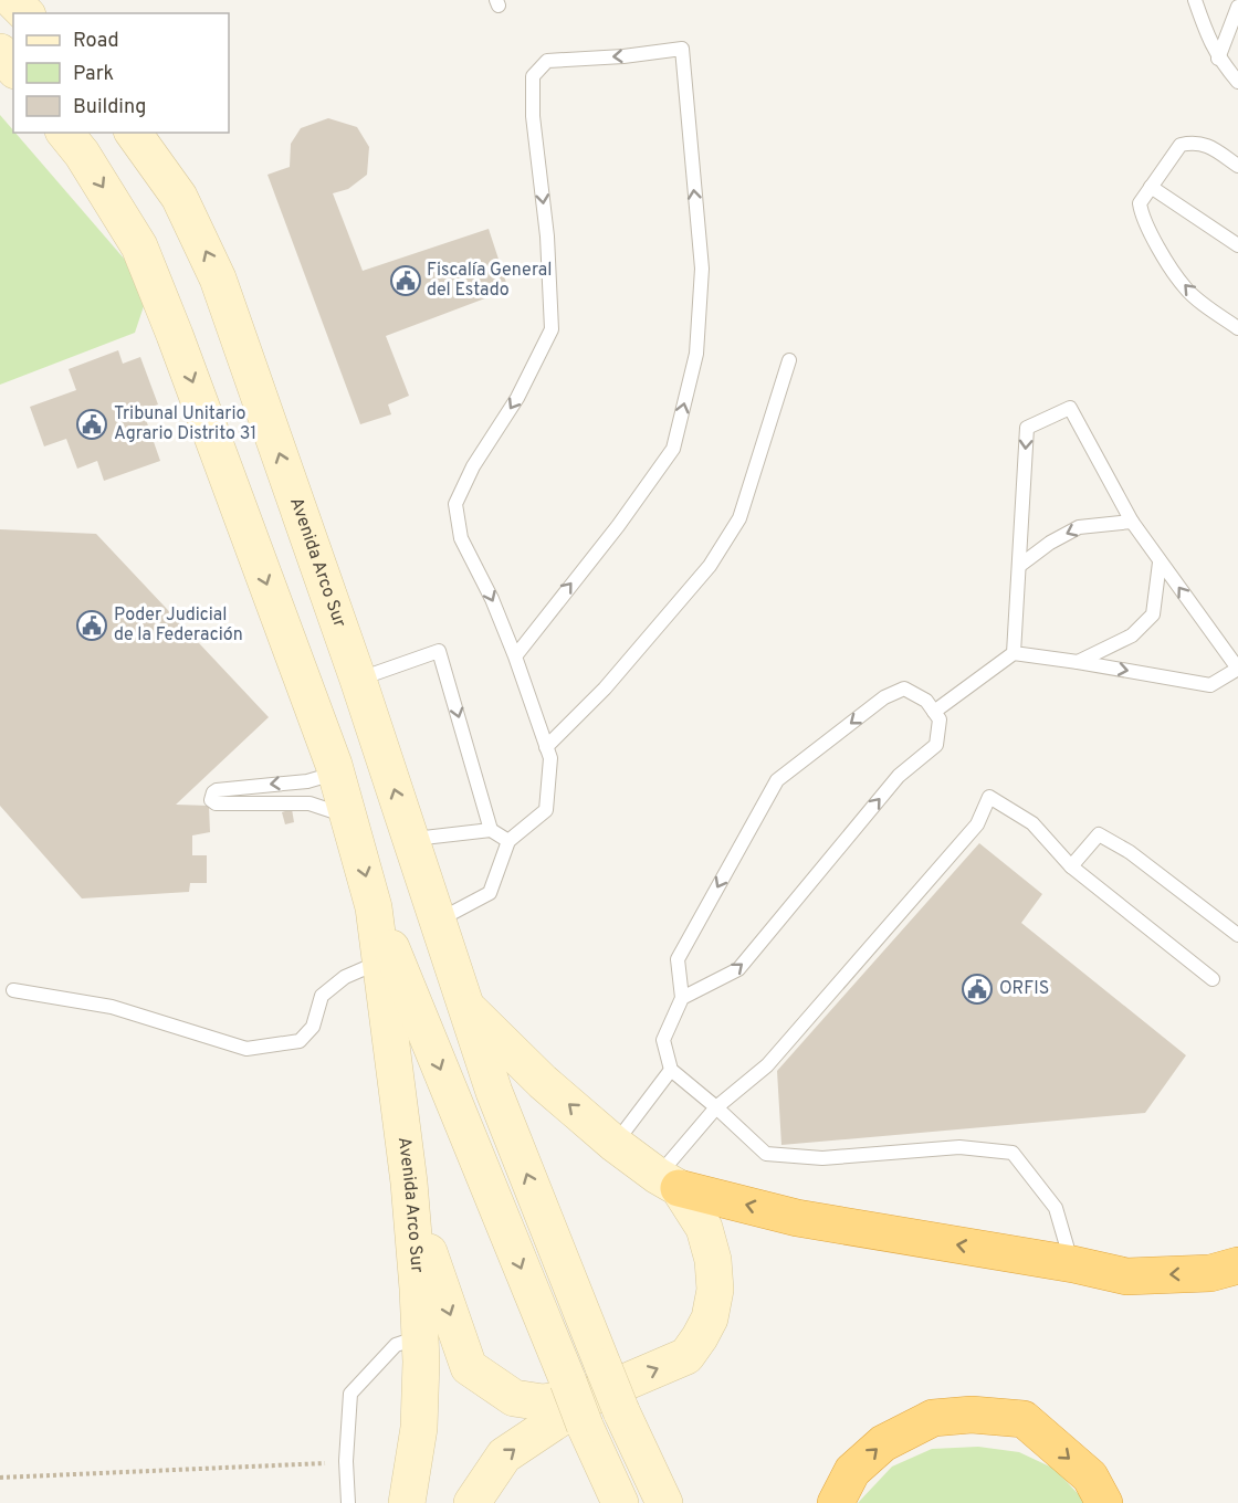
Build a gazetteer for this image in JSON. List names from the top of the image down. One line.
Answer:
{"streets":{"main road":["Avenida Arco Sur"]},"places":{"public building":["Fiscalía General del Estado","Tribunal Unitario Agrario Distrito 31","Poder Judicial de la Federación","ORFIS"]},"legend":["Road","Park","Building"]}
